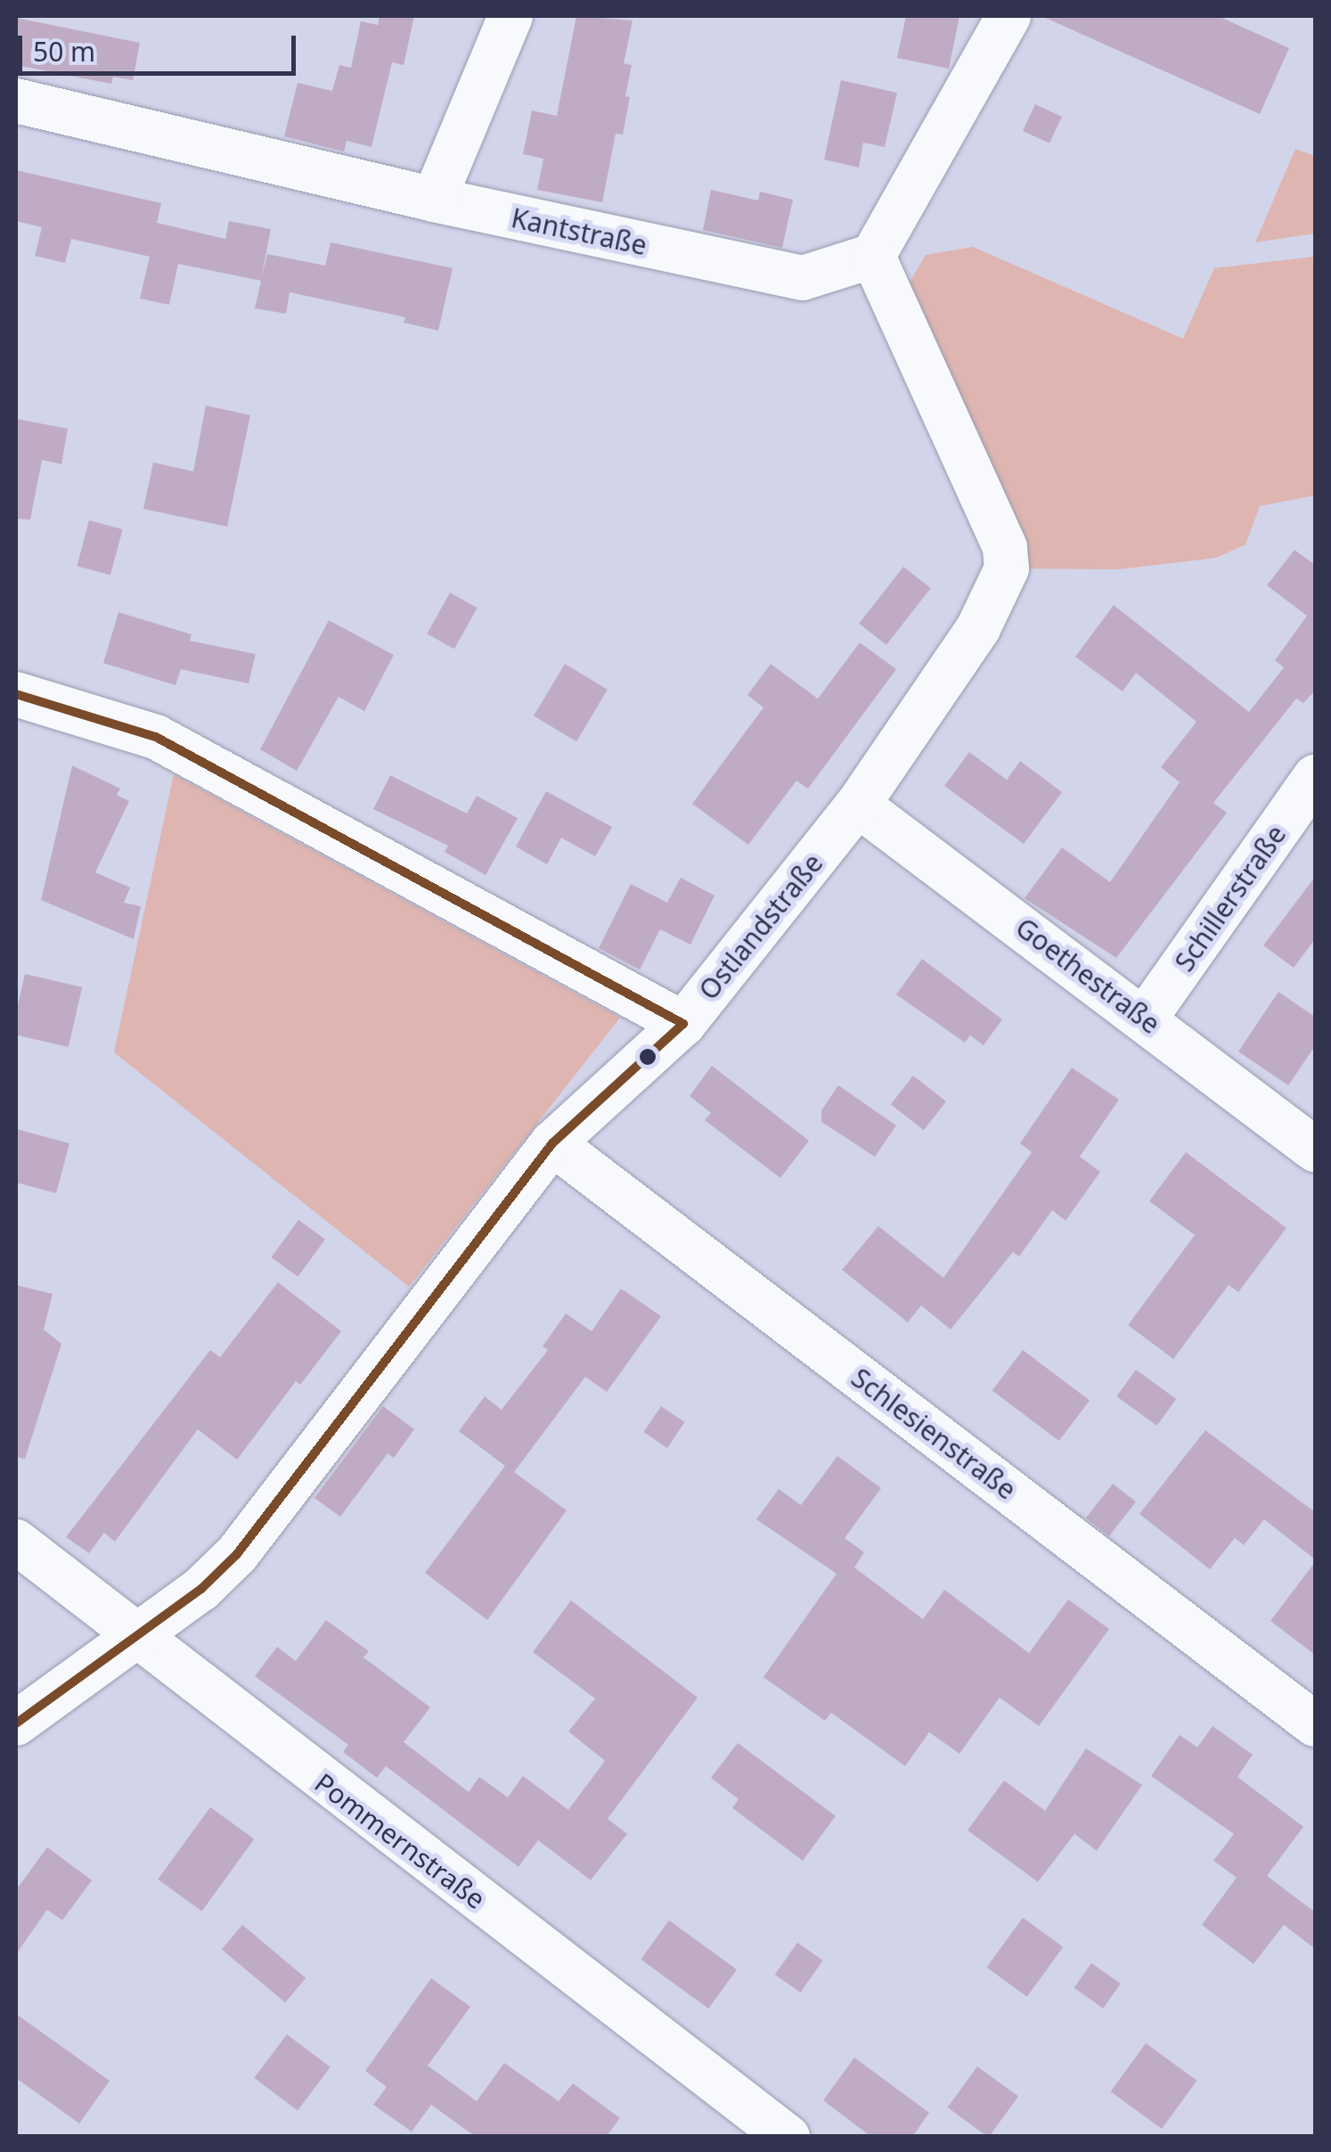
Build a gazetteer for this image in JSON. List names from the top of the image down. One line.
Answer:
{"streets":{"street":["Kantstraße","Schillerstraße","Ostlandstraße","Goethestraße","Schlesienstraße","Pommernstraße"]},"crossings":[["Kantstraße","Ostlandstraße"],["Schillerstraße","Goethestraße"],["Ostlandstraße","Goethestraße"],["Ostlandstraße","Schlesienstraße"],["Ostlandstraße","Pommernstraße"]],"scale_bar":"50 m"}
